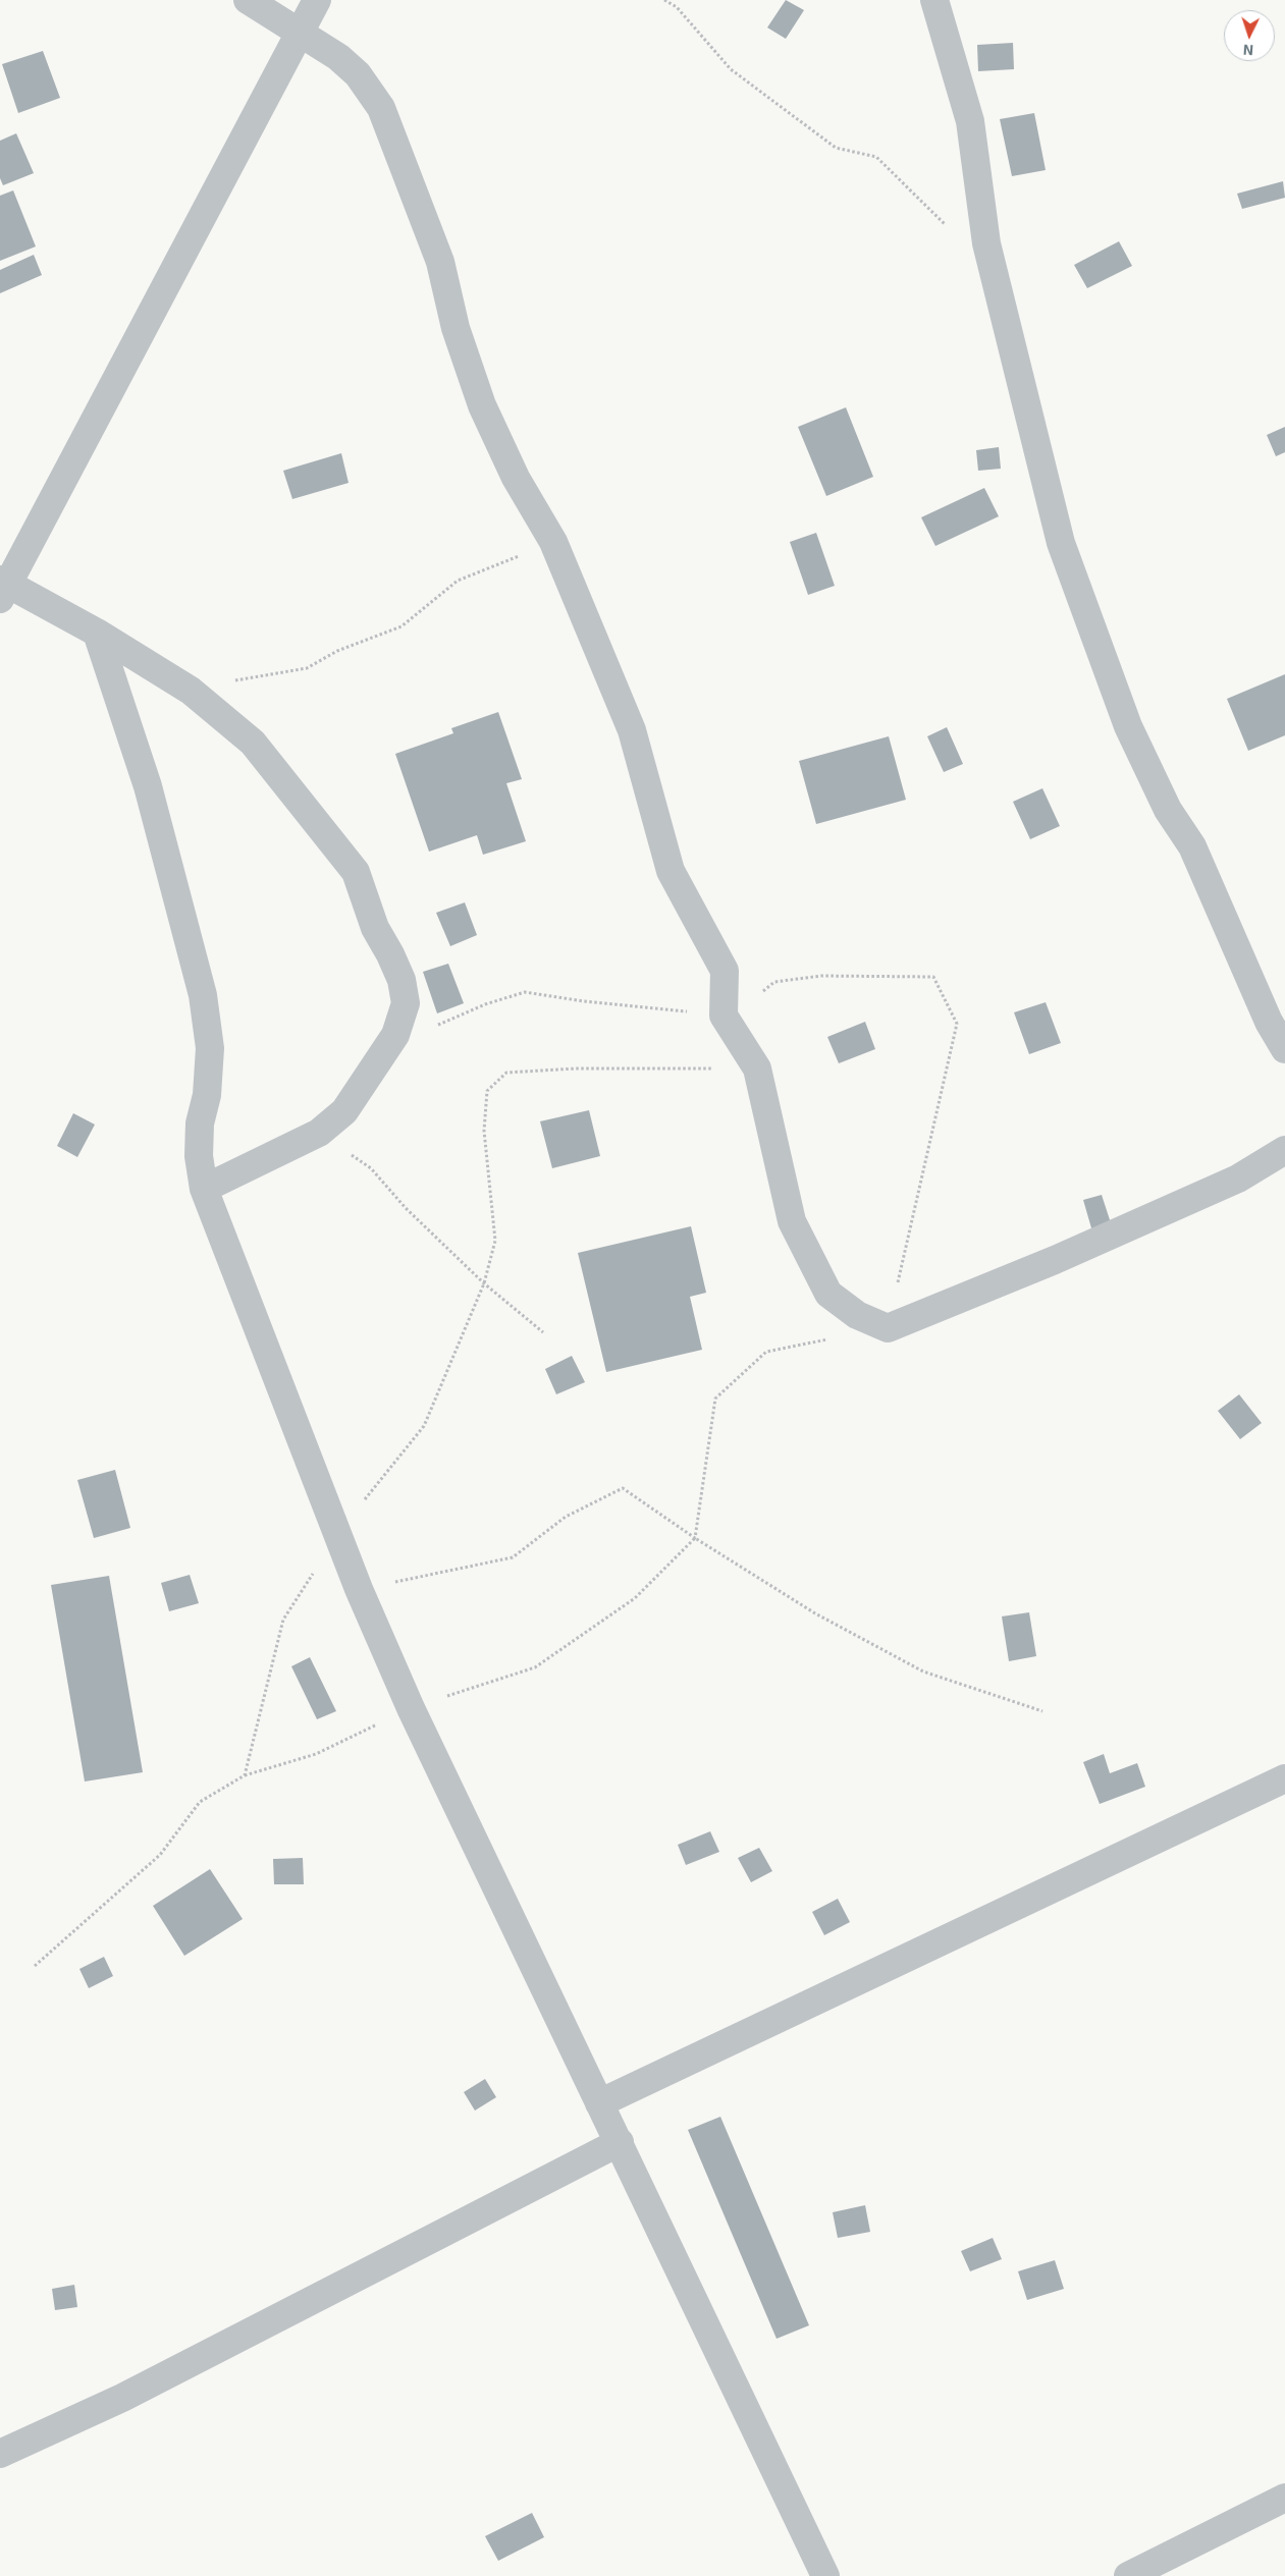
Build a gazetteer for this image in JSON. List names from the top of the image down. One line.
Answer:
{"north":"bottom"}
